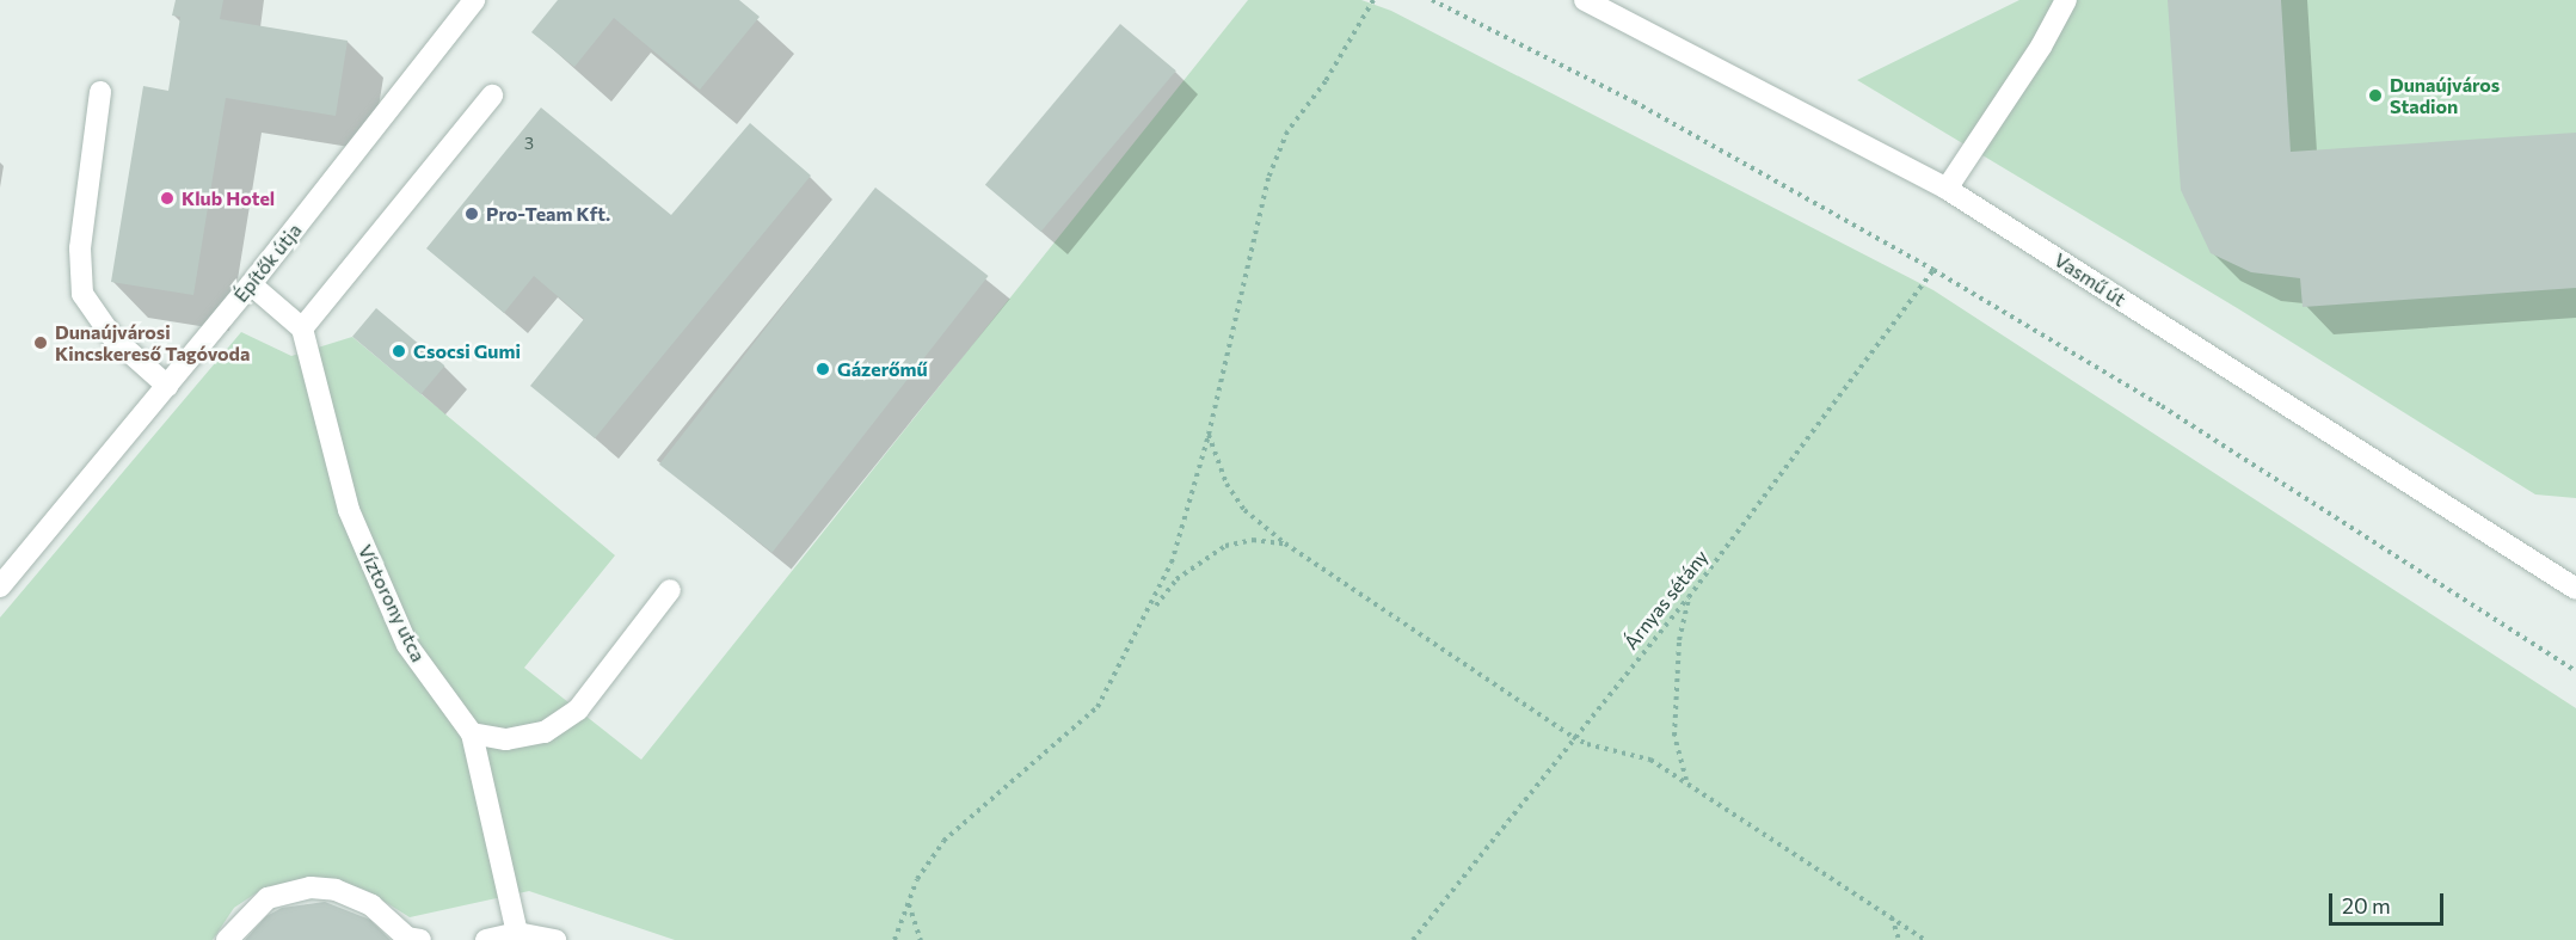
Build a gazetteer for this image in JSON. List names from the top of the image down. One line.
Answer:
{"streets":{"street":["Építők útja","Vasmű út","Víztorony utca"],"path":["Árnyas sétány"]},"places":["Dunaújváros Stadion","Klub Hotel","Pro-Team Kft.","Dunaújvárosi Kincskereső Tagóvoda","Csocsi Gumi","Gázerőmű"],"house_numbers":["3"],"scale_bar":"20 m"}
